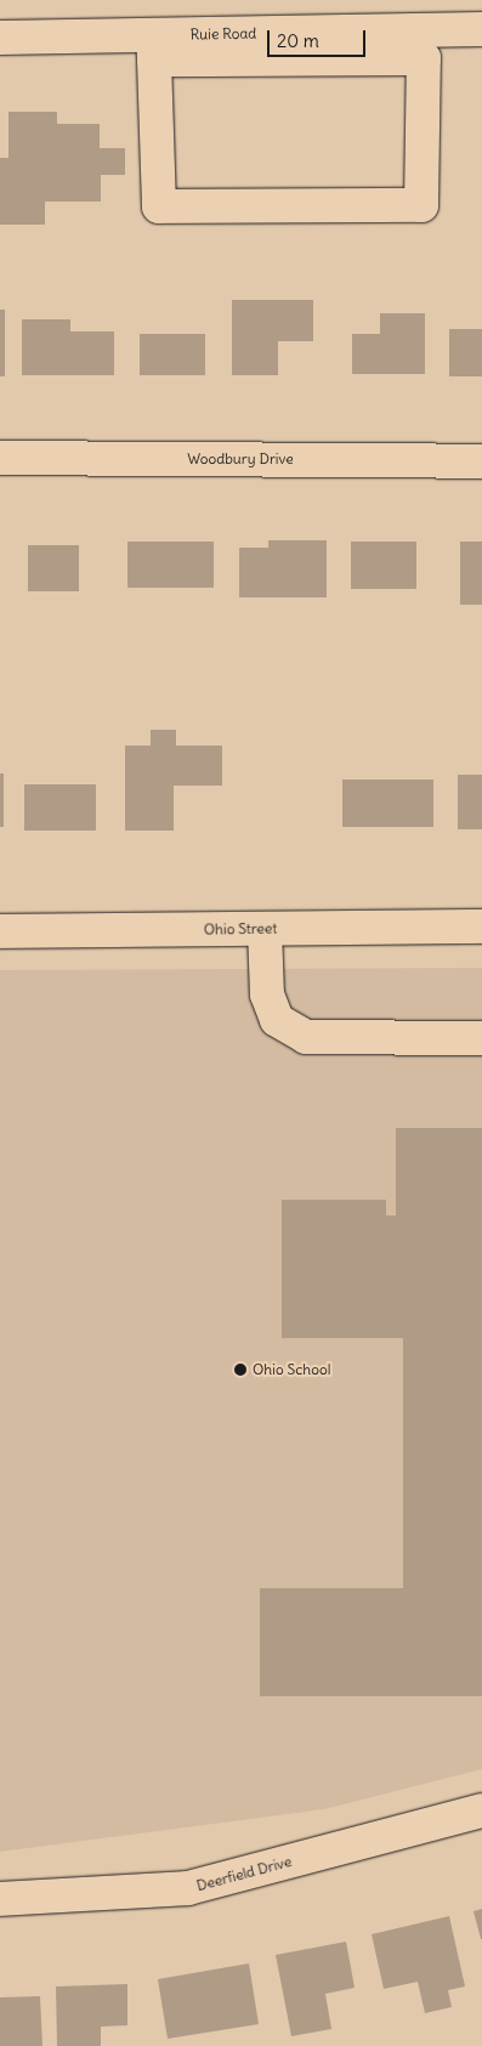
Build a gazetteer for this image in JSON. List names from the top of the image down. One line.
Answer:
{"streets":{"street":["Ruie Road","Woodbury Drive","Ohio Street","Deerfield Drive"]},"places":["Ohio School"],"scale_bar":"20 m"}
